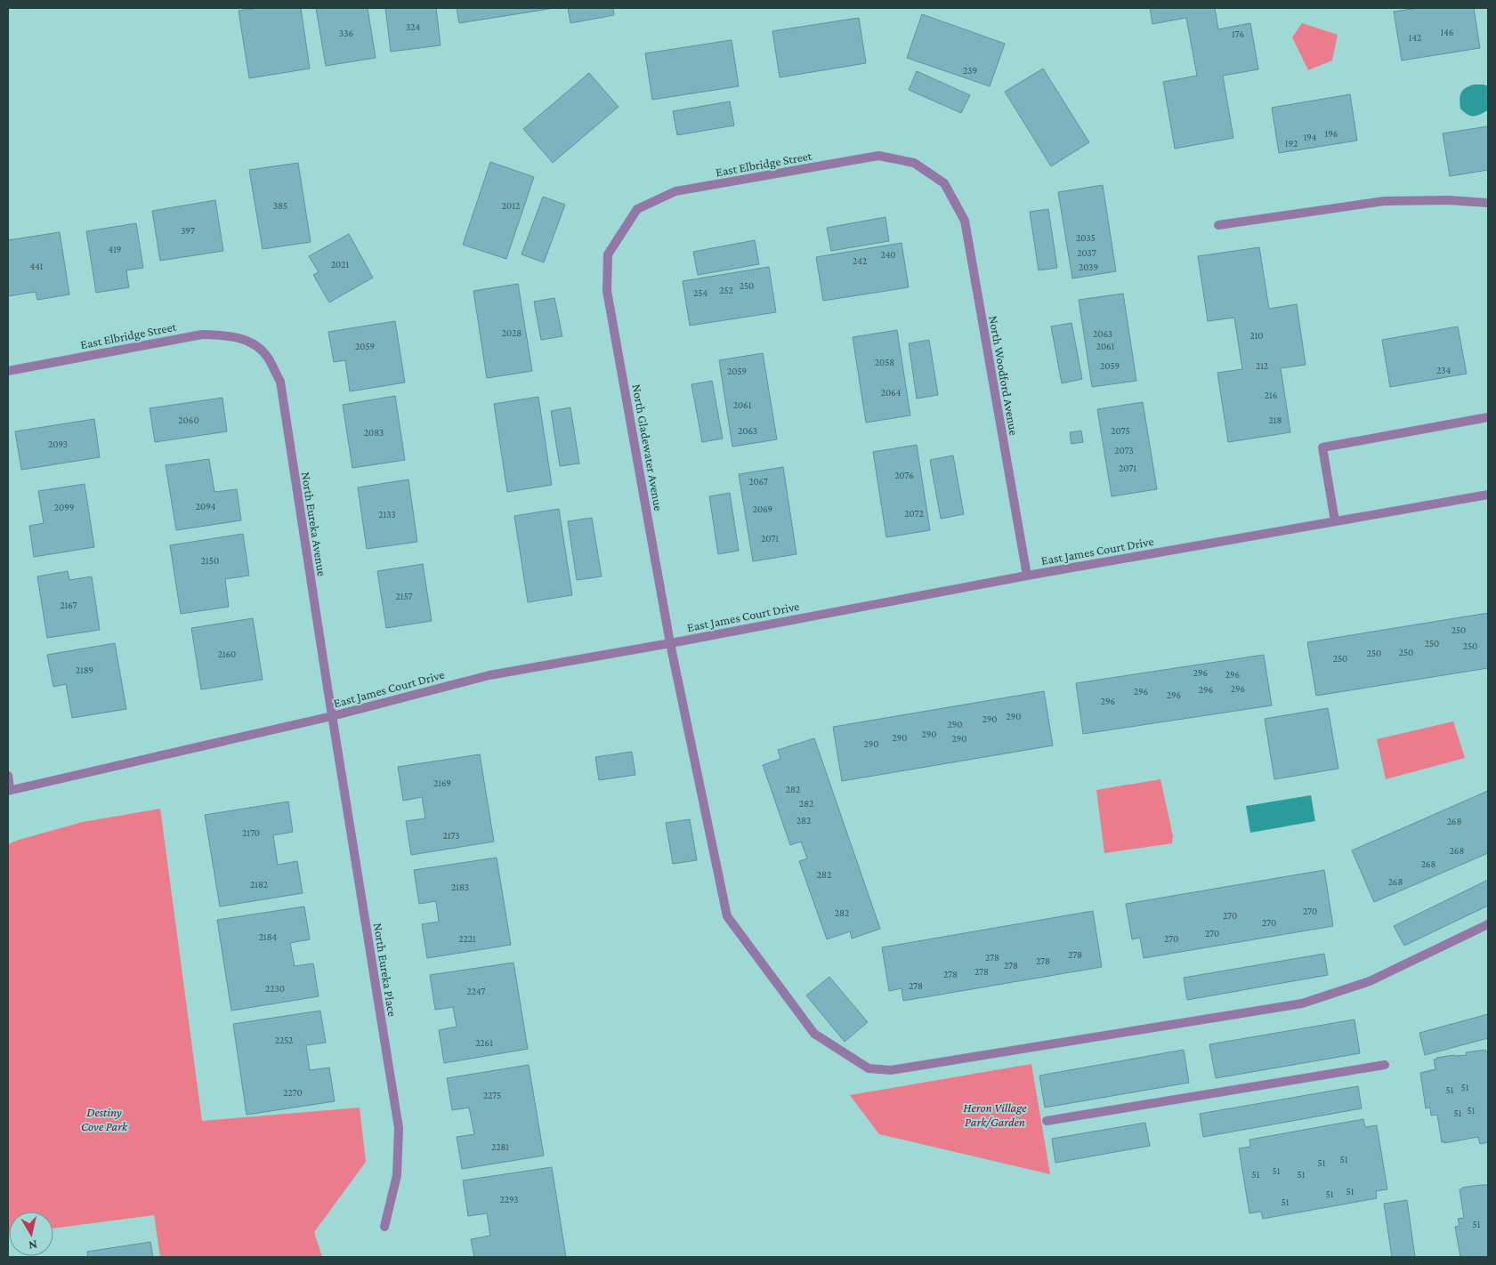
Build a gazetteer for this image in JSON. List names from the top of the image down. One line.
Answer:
{"streets":{"street":["East Elbridge Street","North Woodford Avenue","North Gladewater Avenue","North Eureka Avenue","East James Court Drive","North Eureka Place"]},"crossings":[["East Elbridge Street","North Woodford Avenue"],["East Elbridge Street","North Gladewater Avenue"],["East Elbridge Street","North Eureka Avenue"],["North Woodford Avenue","East James Court Drive"],["North Gladewater Avenue","East James Court Drive"],["North Eureka Avenue","East James Court Drive"],["North Eureka Avenue","North Eureka Place"],["East James Court Drive","North Eureka Place"]],"parks":["Heron Village Park/Garden","Destiny Cove Park"],"house_numbers":["324","146","336","176","142","239","196","194","192","385","2012","397","2035","419","2037","240","242","2021","441","2039","250","252","254","2028","2063","210","2059","2061","2058","2059","212","234","2059","2064","216","2061","2060","218","2063","2075","2083","2093","2073","2071","2076","2067","2094","2099","2069","2072","2133","2071","2150","2157","2167","250","250","250","250","250","2160","250","2189","296","296","296","296","296","296","296","290","290","290","290","290","290","290","2169","282","282","282","268","2170","2173","268","268","282","268","2182","2183","270","282","270","270","270","2184","2221","270","278","278","278","278","278","278","278","2230","2247","2252","2261","51","51","2270","2275","51","51","2281","51","51","51","51","51","51","51","2293","51","51"],"north":"bottom"}
